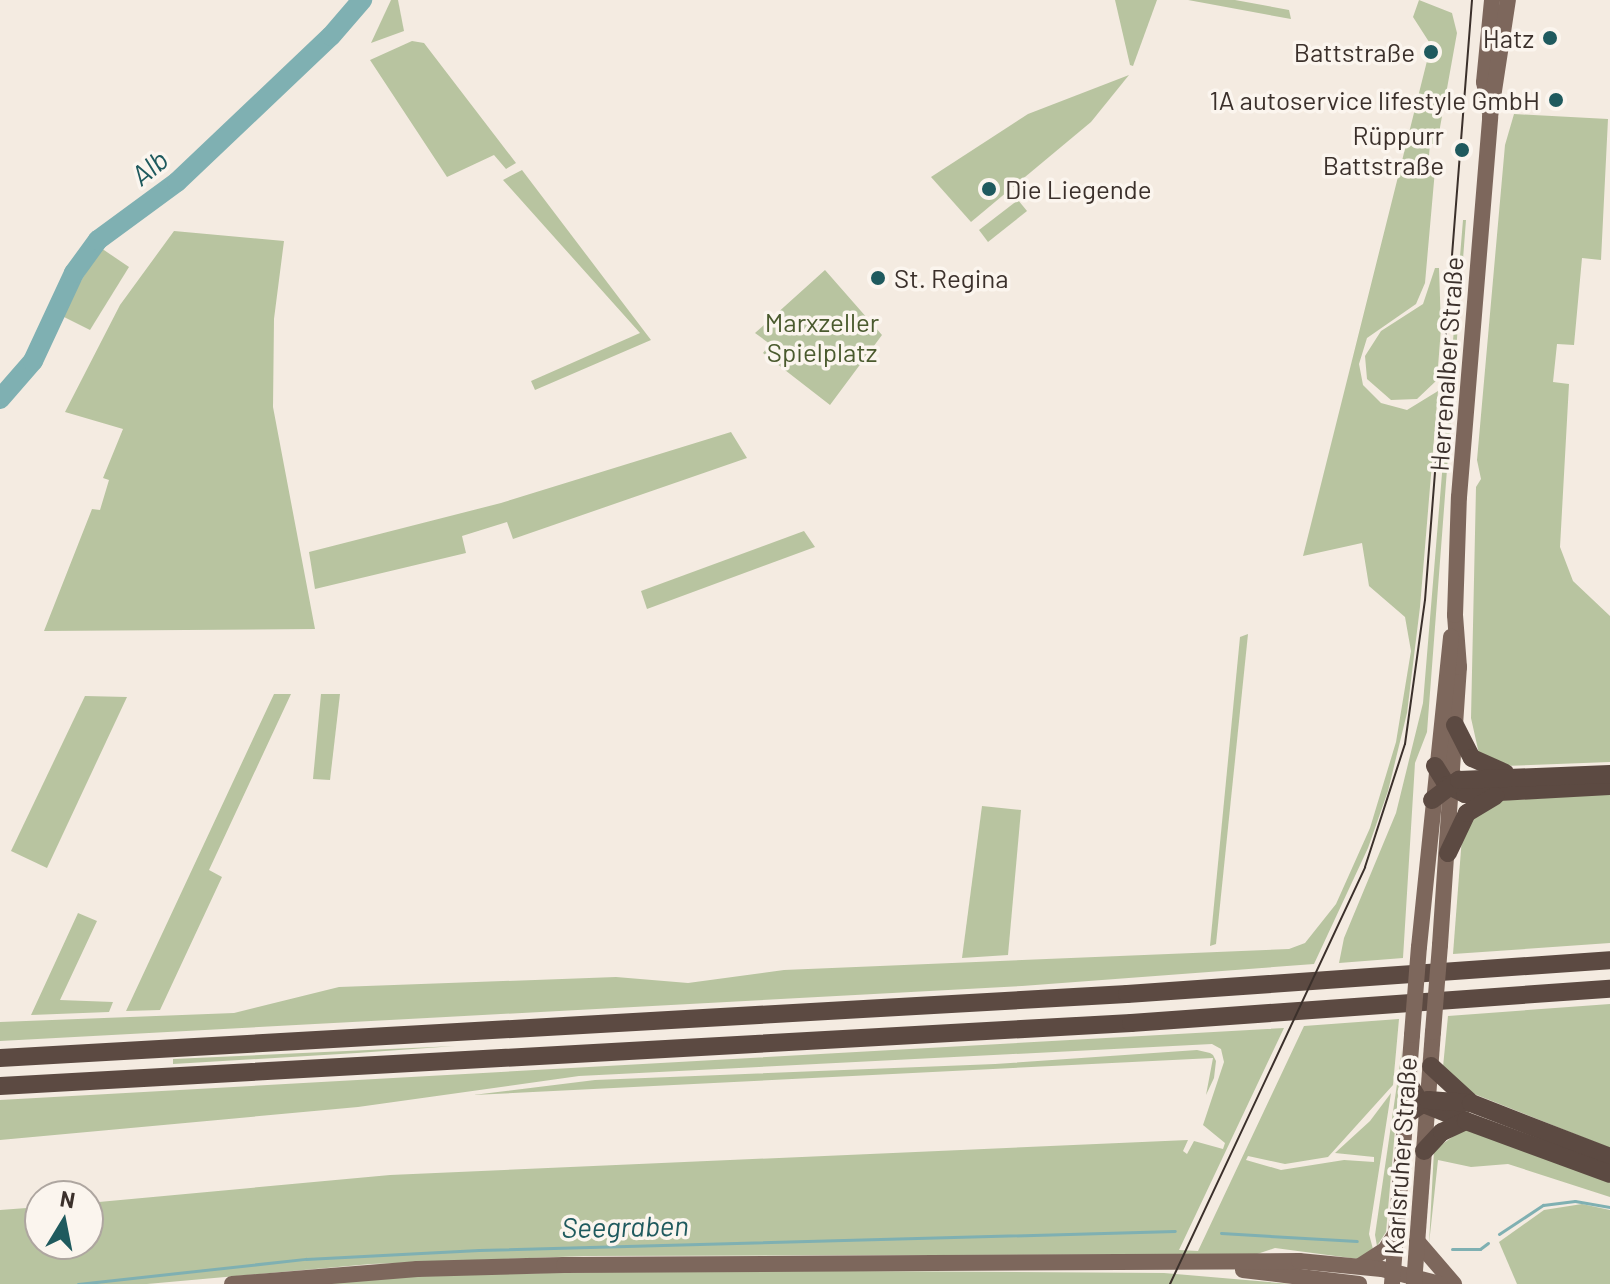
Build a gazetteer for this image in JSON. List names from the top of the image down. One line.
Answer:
{"streets":{"main road":["Herrenalber Straße","Karlsruher Straße"]},"crossings":[["Herrenalber Straße","Karlsruher Straße"]],"water":["Alb","Seegraben"],"parks":["Marxzeller Spielplatz"],"places":["Hatz","Battstraße","1A autoservice lifestyle GmbH","Rüppurr Battstraße","Die Liegende","St. Regina"],"north":"top"}
